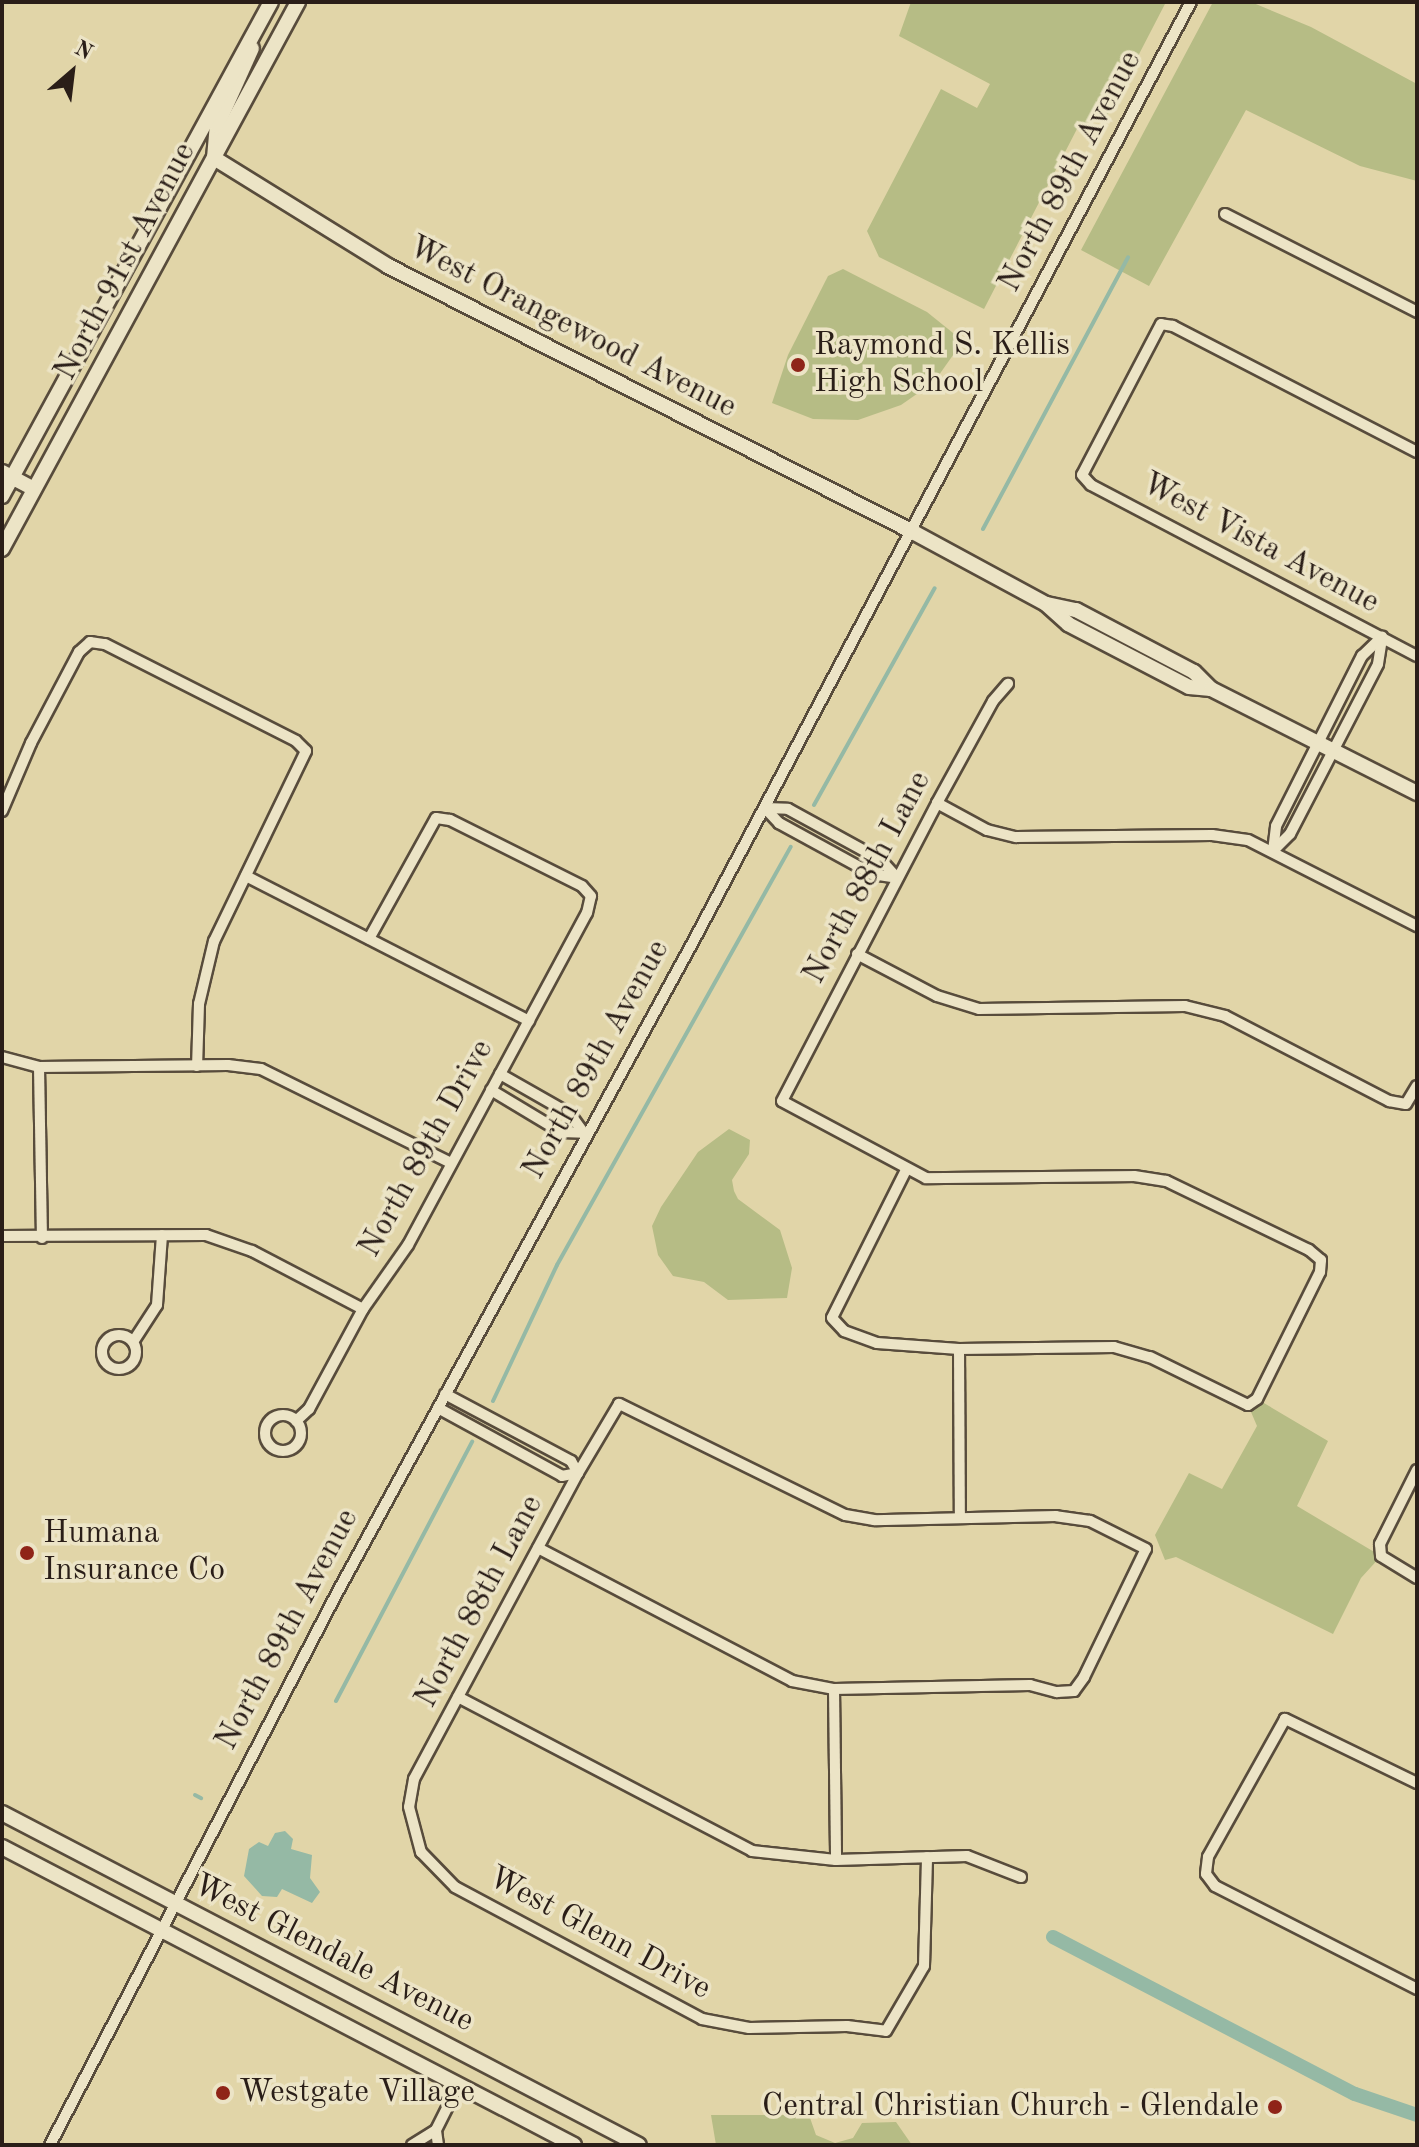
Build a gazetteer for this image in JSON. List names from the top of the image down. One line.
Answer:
{"streets":{"main road":["North 91st Avenue","West Orangewood Avenue","West Glendale Avenue"],"street":["North 89th Avenue","West Vista Avenue","North 88th Lane","North 89th Drive","West Glenn Drive"]},"crossings":[["North 89th Avenue","West Orangewood Avenue"],["North 89th Avenue","West Glendale Avenue"],["North 91st Avenue","West Orangewood Avenue"],["North 88th Lane","West Glenn Drive"]],"places":["Raymond S. Kellis High School","Humana Insurance Co","Westgate Village","Central Christian Church - Glendale"],"north":"top right"}
